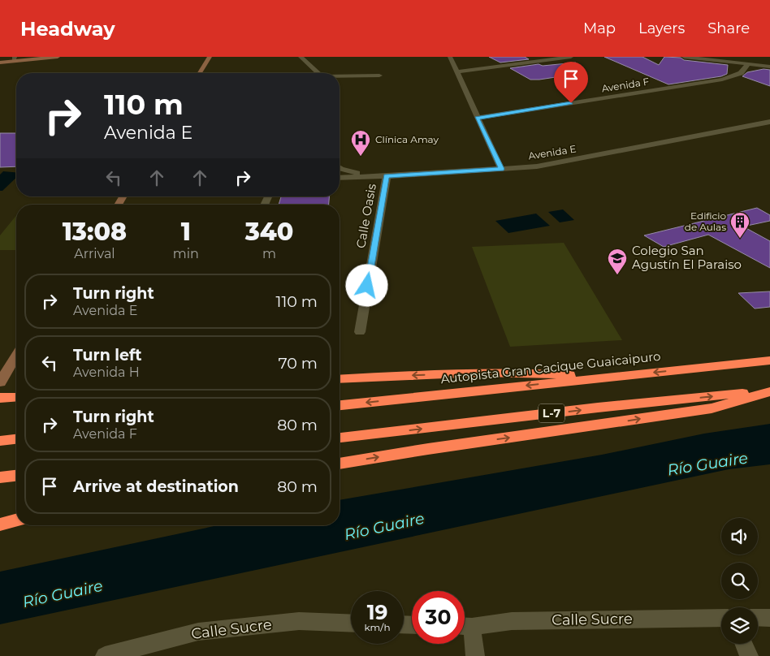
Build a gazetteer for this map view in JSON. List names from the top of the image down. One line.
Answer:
{"streets":{"highway":["Autopista Gran Cacique Guaicaipuro","L-7"],"street":["Avenida F","Avenida E","Calle Oasis","Calle Sucre"]},"crossings":[["Avenida E","Calle Oasis"]],"water":["Río Guaire"],"places":{"hospital":["Clínica Amay"],"building":["Edificio de Aulas"],"school or university":["Colegio San Agustín El Paraiso"]},"page":{"header":"Headway","nav":["Map","Layers","Share"],"turn":["110 m","Avenida E"],"eta":["13:08","Arrival","1","min","340","m"],"list":[{"name":"Turn right","note":"Avenida E","value":"110 m"},{"name":"Turn left","note":"Avenida H","value":"70 m"},{"name":"Turn right","note":"Avenida F","value":"80 m"},{"name":"Arrive at destination","value":"80 m"}],"speed":"19 km/h","limit":"30"}}
